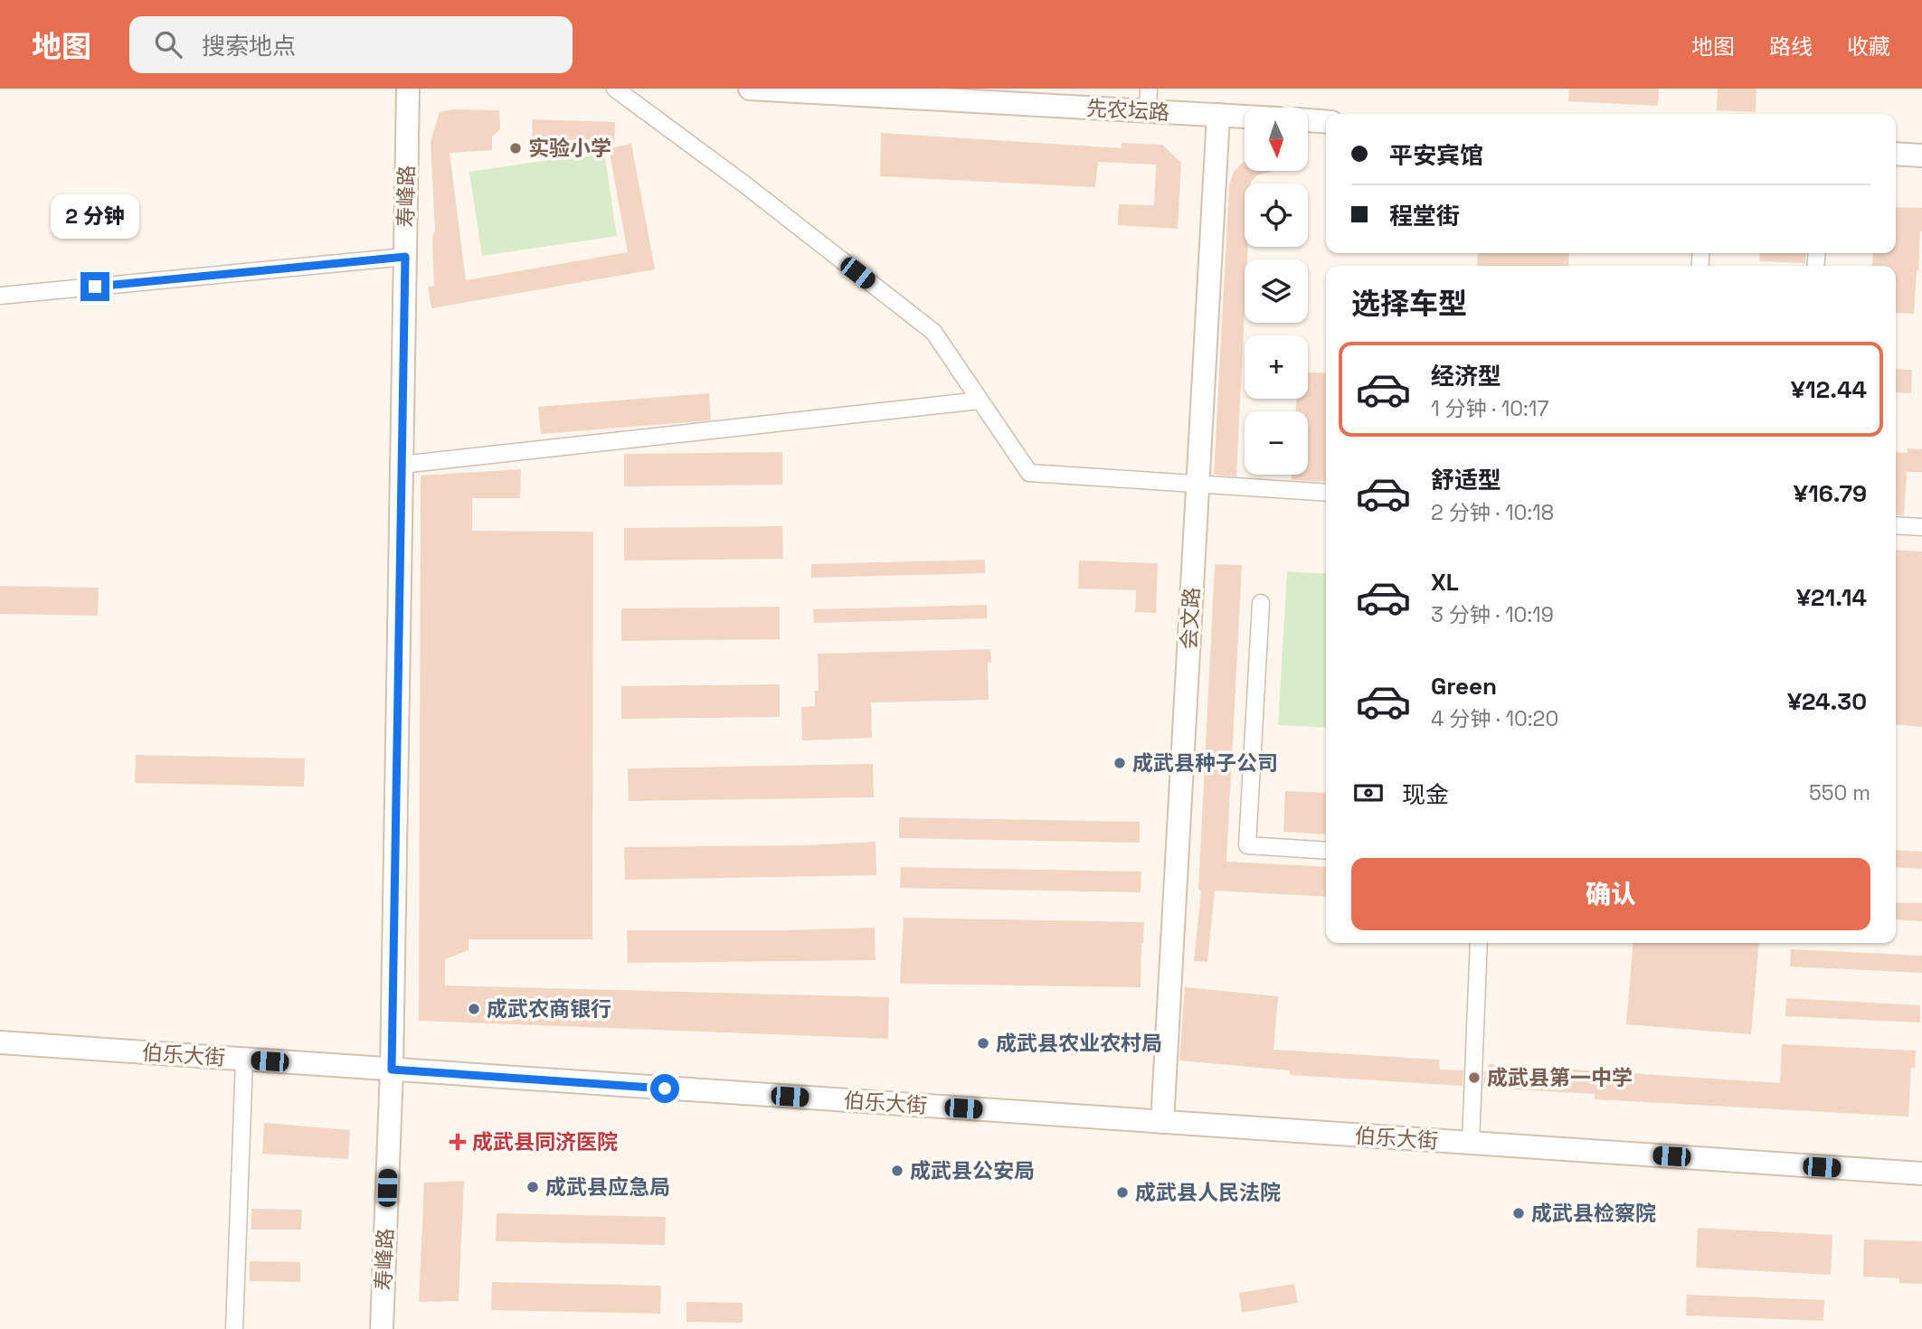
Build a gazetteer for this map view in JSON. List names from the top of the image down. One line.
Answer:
{"streets":{"street":["先农坛路","寿峰路","会文路","伯乐大街"]},"crossings":[["先农坛路","会文路"],["寿峰路","伯乐大街"],["会文路","伯乐大街"]],"places":{"other":["实验小学","成武县种子公司","成武农商银行","成武县农业农村局","成武县第一中学","成武县公安局","成武县应急局","成武县人民法院","成武县检察院"],"health":["成武县同济医院"]},"north":"bottom","page":{"header":"地图","search":"搜索地点","nav":["地图","路线","收藏"],"map_buttons":["+","−"],"banner":["平安宾馆","程堂街"],"bubble":"2 分钟","heading":"选择车型","list":[{"name":"经济型","note":"1 分钟 · 10:17","value":"¥12.44"},{"name":"舒适型","note":"2 分钟 · 10:18","value":"¥16.79"},{"name":"XL","note":"3 分钟 · 10:19","value":"¥21.14"},{"name":"Green","note":"4 分钟 · 10:20","value":"¥24.30"}],"pay":["现金","550 m"],"buttons":"确认"}}
